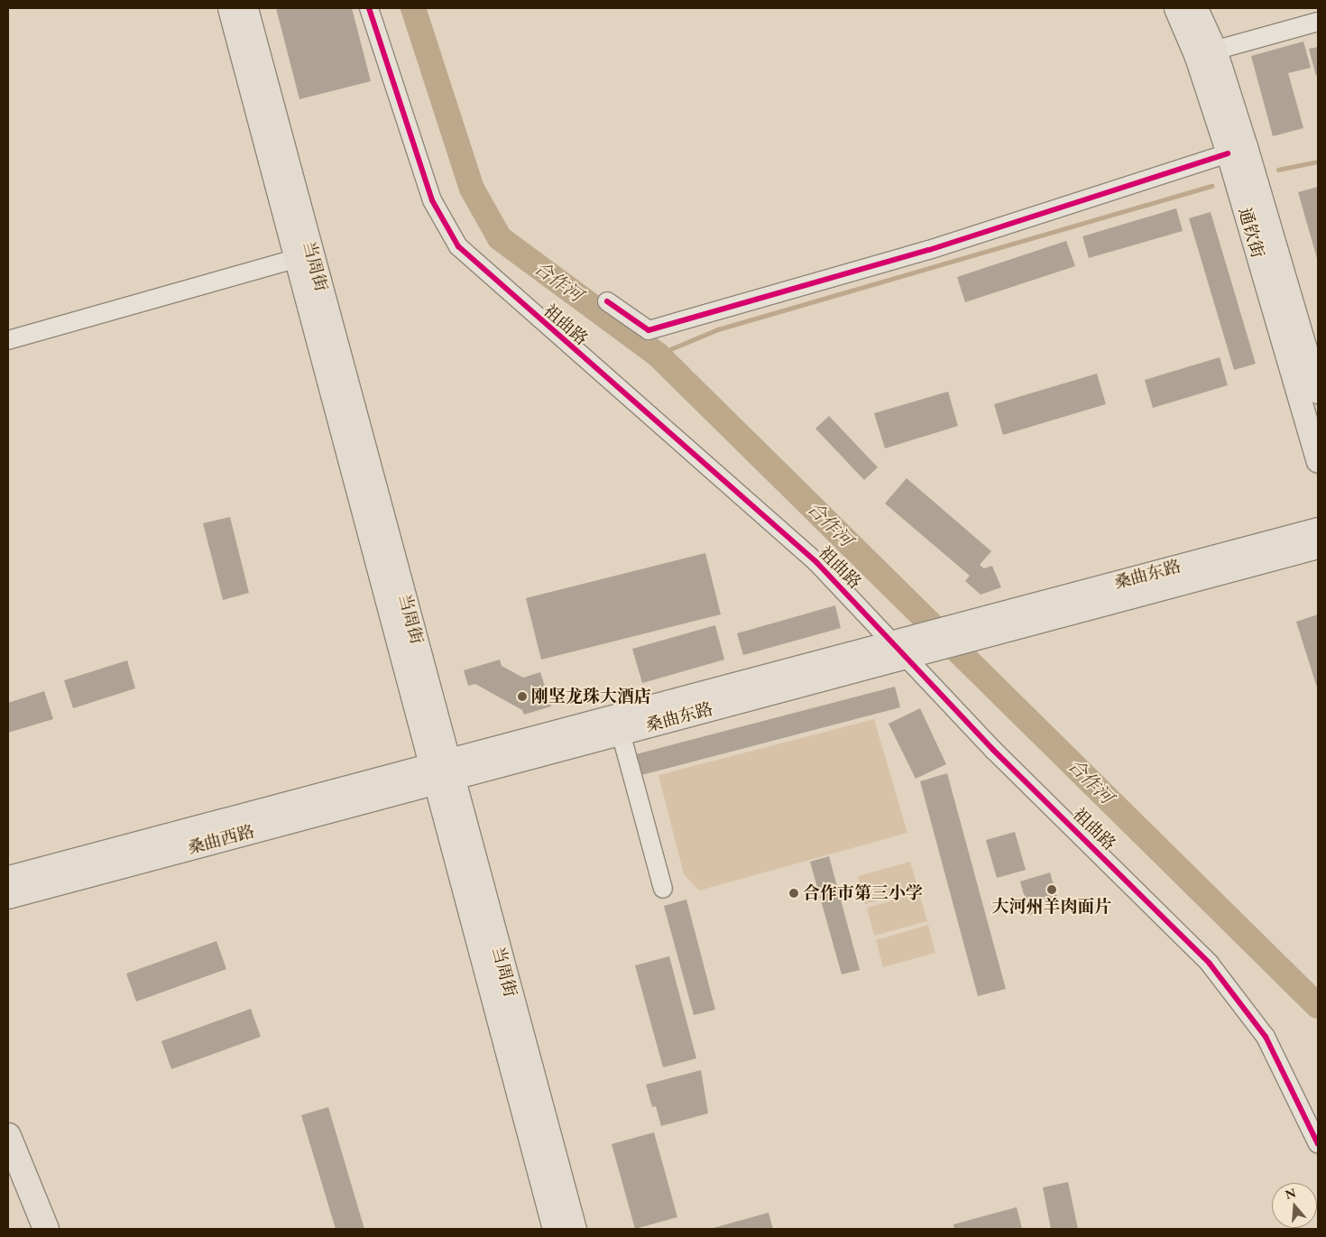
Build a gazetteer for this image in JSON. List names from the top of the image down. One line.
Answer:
{"streets":{"main road":["通钦街","当周街","桑曲东路","桑曲西路"],"street":["祖曲路"]},"crossings":[["当周街","桑曲东路"],["当周街","桑曲西路"],["祖曲路","桑曲东路"],["桑曲东路","桑曲西路"]],"water":["合作河"],"places":["刚坚龙珠大酒店","大河州羊肉面片","合作市第三小学"],"north":"top"}
